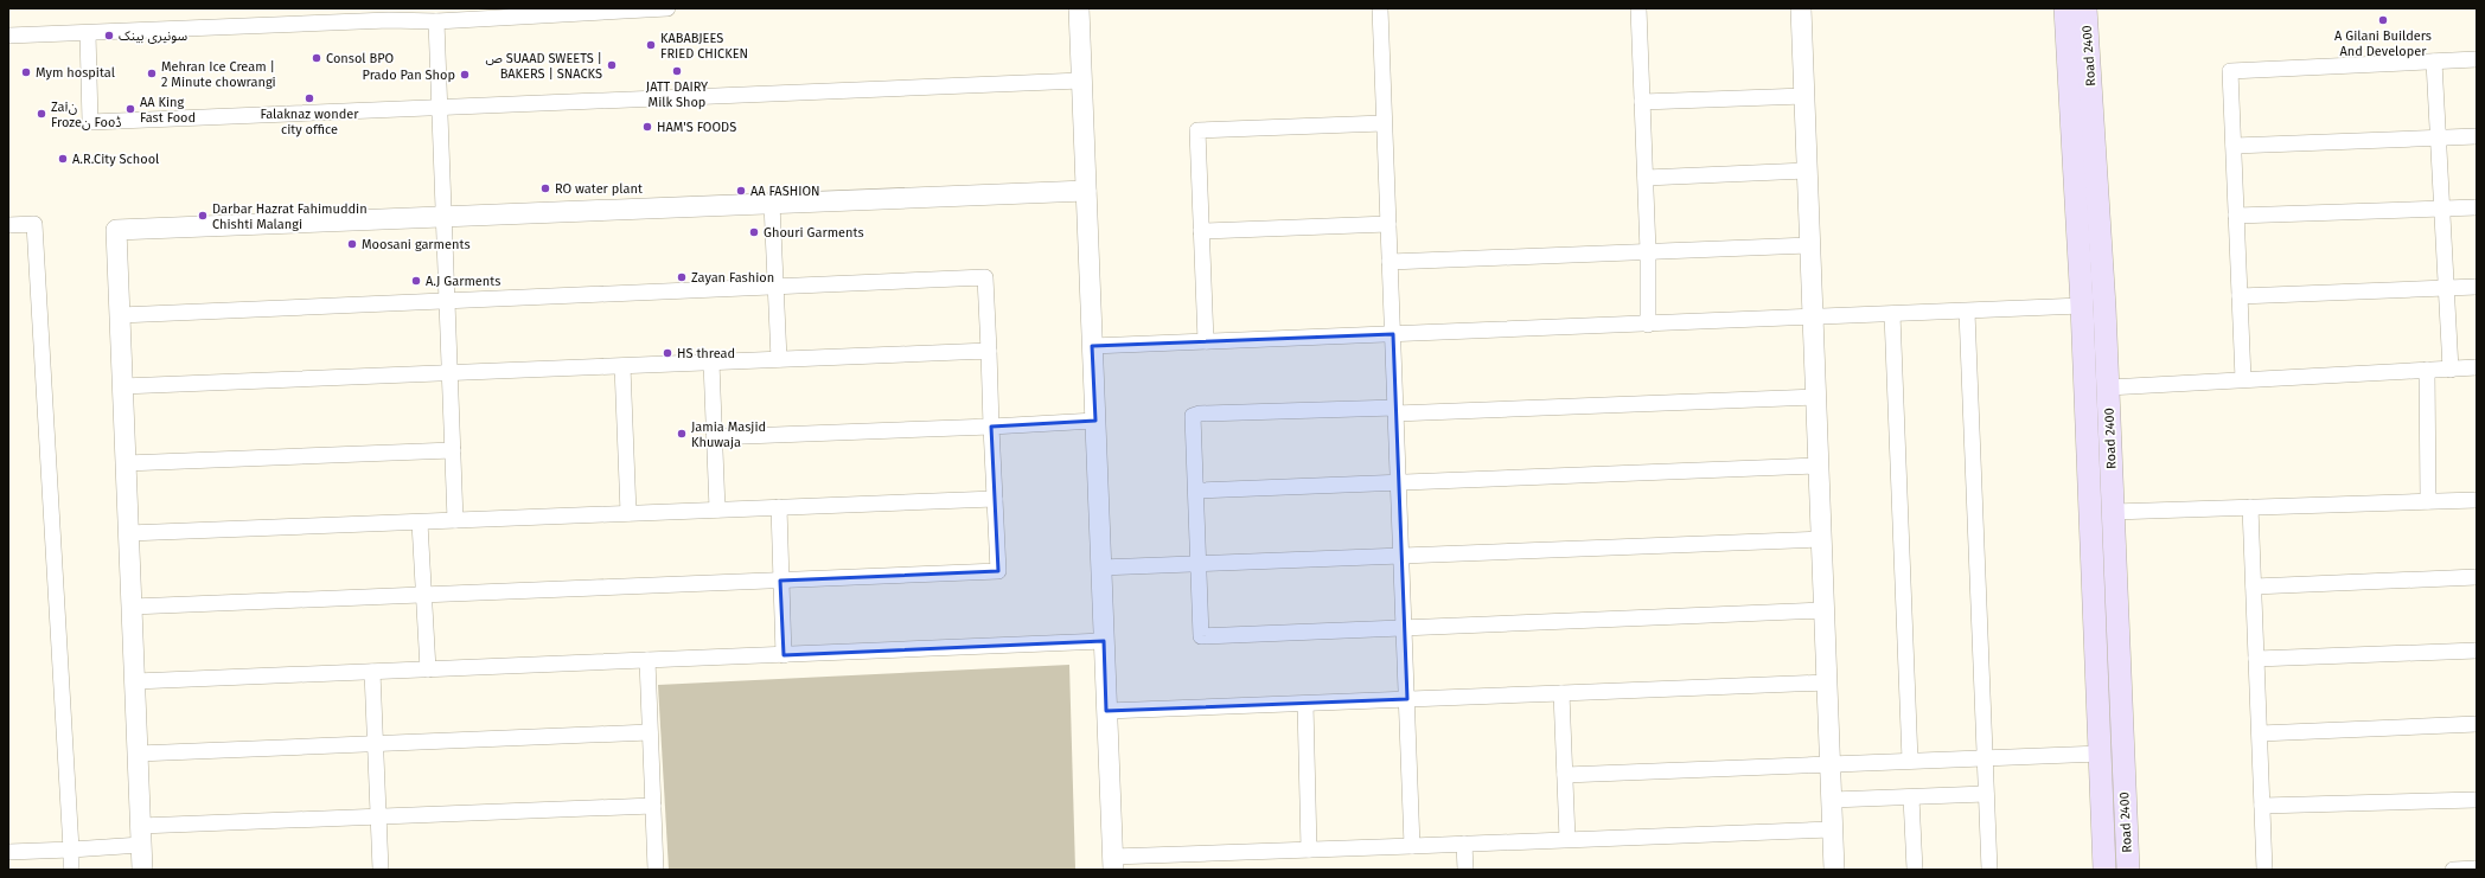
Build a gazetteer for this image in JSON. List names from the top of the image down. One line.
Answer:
{"streets":{"main road":["Road 2400"]},"places":["A Gilani Builders And Developer","سونیری بینک","KABABJEES FRIED CHICKEN","Consol BPO","ص SUAAD SWEETS | BAKERS | SNACKS","JATT DAIRY Milk Shop","Mym hospital","Mehran Ice Cream | 2 Minute chowrangi","Prado Pan Shop","Falaknaz wonder city office","AA King Fast Food","Zaiن Frozeن Fooڈ","HAM'S FOODS","A.R.City School","RO water plant","AA FASHION","Darbar Hazrat Fahimuddin Chishti Malangi","Ghouri Garments","Moosani garments","Zayan Fashion","A.J Garments","HS thread","Jamia Masjid Khuwaja"]}
